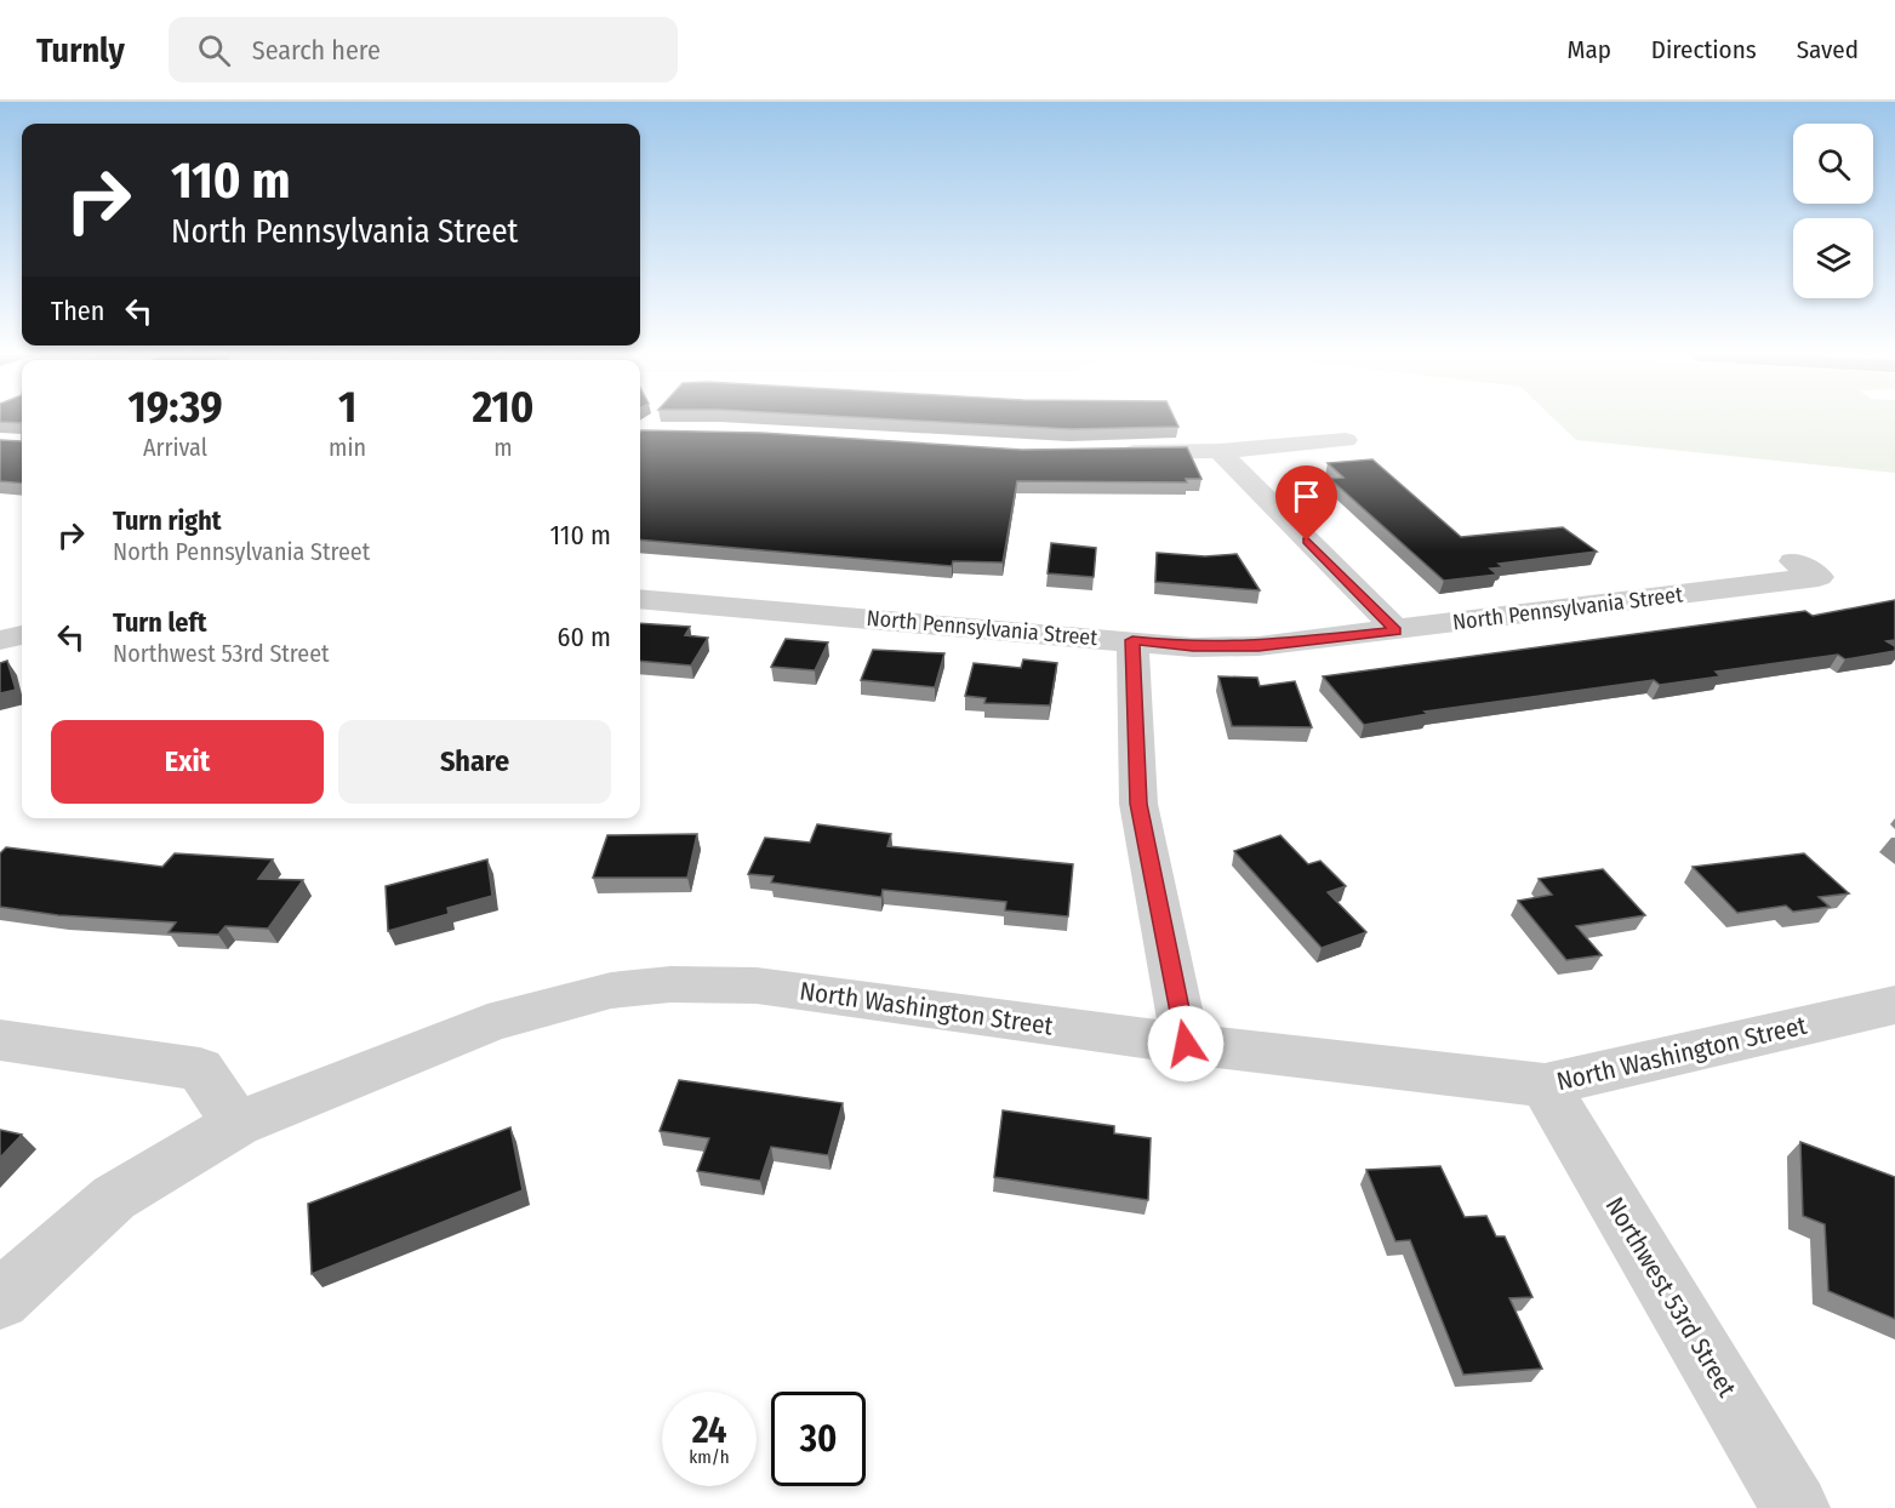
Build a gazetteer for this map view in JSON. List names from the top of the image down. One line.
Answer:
{"streets":{"street":["North Pennsylvania Street","North Washington Street","Northwest 53rd Street"]},"crossings":[["North Washington Street","Northwest 53rd Street"]],"page":{"header":"Turnly","search":"Search here","nav":["Map","Directions","Saved"],"turn":["110 m","North Pennsylvania Street"],"then":"Then","eta":["19:39","Arrival","1","min","210","m"],"list":[{"name":"Turn right","note":"North Pennsylvania Street","value":"110 m"},{"name":"Turn left","note":"Northwest 53rd Street","value":"60 m"}],"buttons":["Exit","Share"],"speed":"24 km/h","limit":"30"}}
